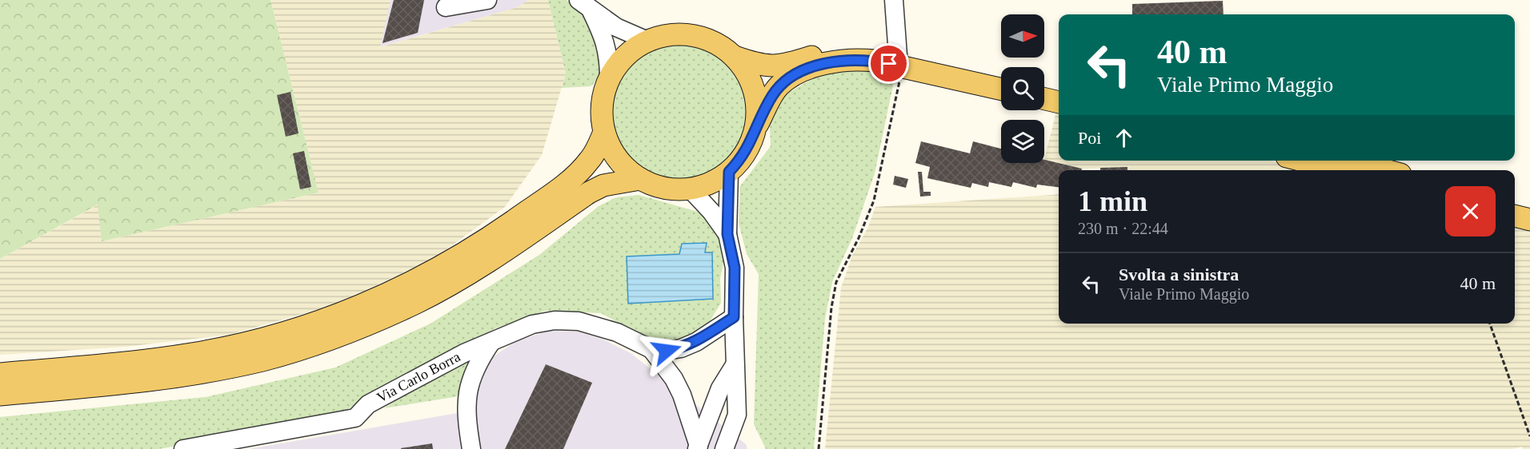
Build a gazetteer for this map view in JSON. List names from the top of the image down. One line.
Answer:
{"streets":{"street":["Via Carlo Borra"]},"north":"right","page":{"turn":["40 m","Viale Primo Maggio"],"then":"Poi","heading":["1 min","230 m · 22:44"],"list":[{"name":"Svolta a sinistra","note":"Viale Primo Maggio","value":"40 m"}]}}
